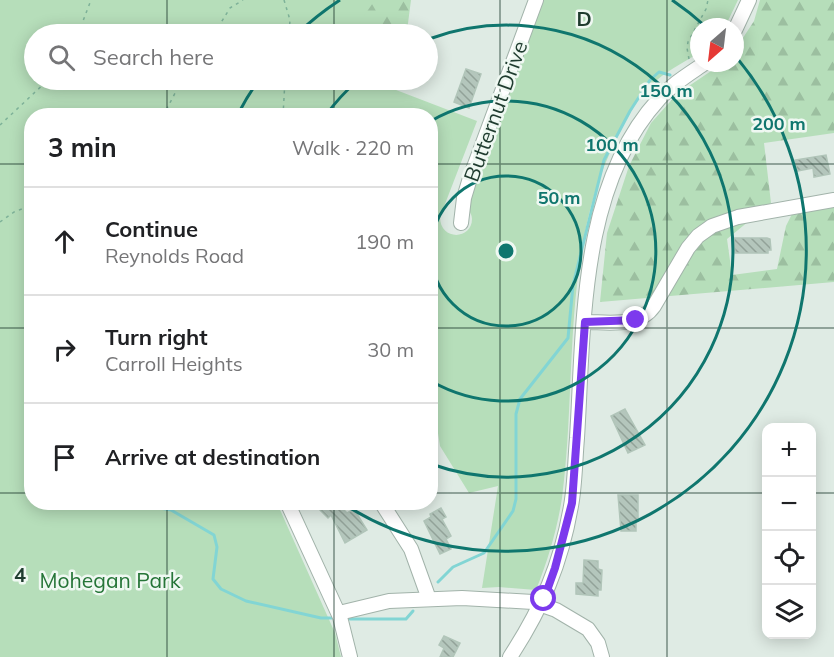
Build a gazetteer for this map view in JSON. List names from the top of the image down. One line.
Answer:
{"streets":{"street":["Butternut Drive"]},"parks":["Mohegan Park"],"north":"bottom left","page":{"search":"Search here","heading":["3 min","Walk · 220 m"],"list":[["Continue","Reynolds Road","190 m"],["Turn right","Carroll Heights","30 m"],"Arrive at destination"],"map_buttons":["+","−"]},"grid":{"columns":["D"],"rows":["4"]},"rings":["150 m","200 m","100 m","50 m"]}
